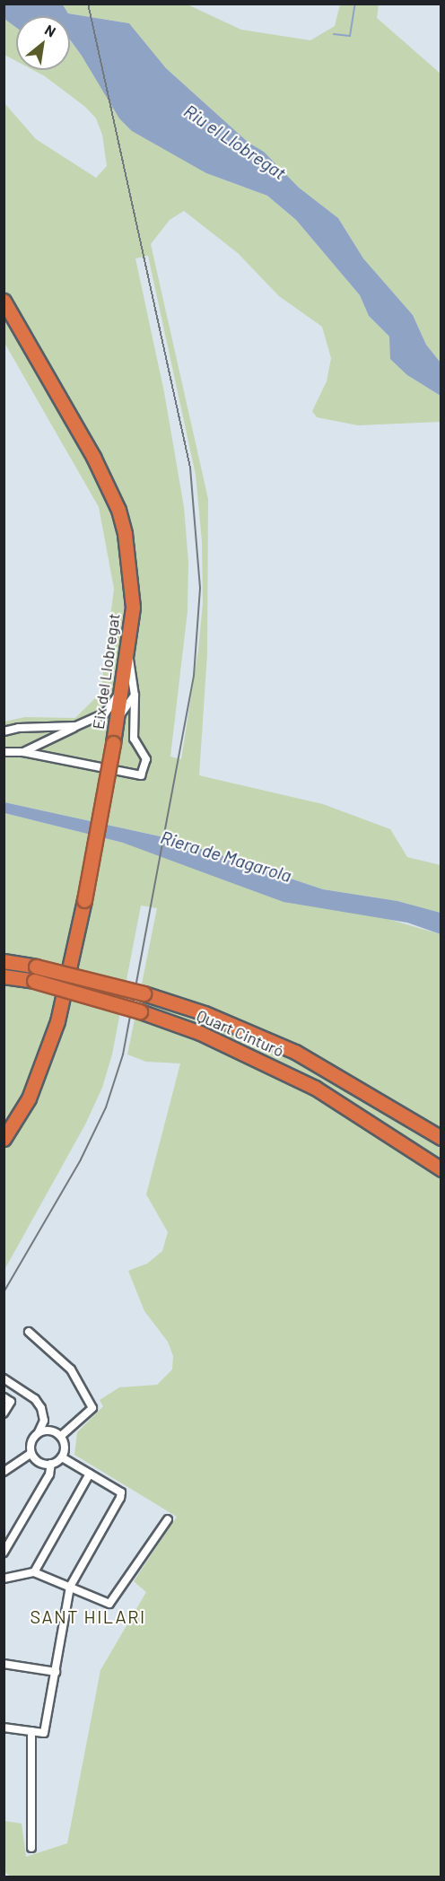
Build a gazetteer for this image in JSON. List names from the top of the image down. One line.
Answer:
{"streets":{"highway":["Eix del Llobregat","Quart Cinturó"]},"districts":["SANT HILARI"],"water":["Riu el Llobregat","Riera de Magarola"],"north":"top right"}
